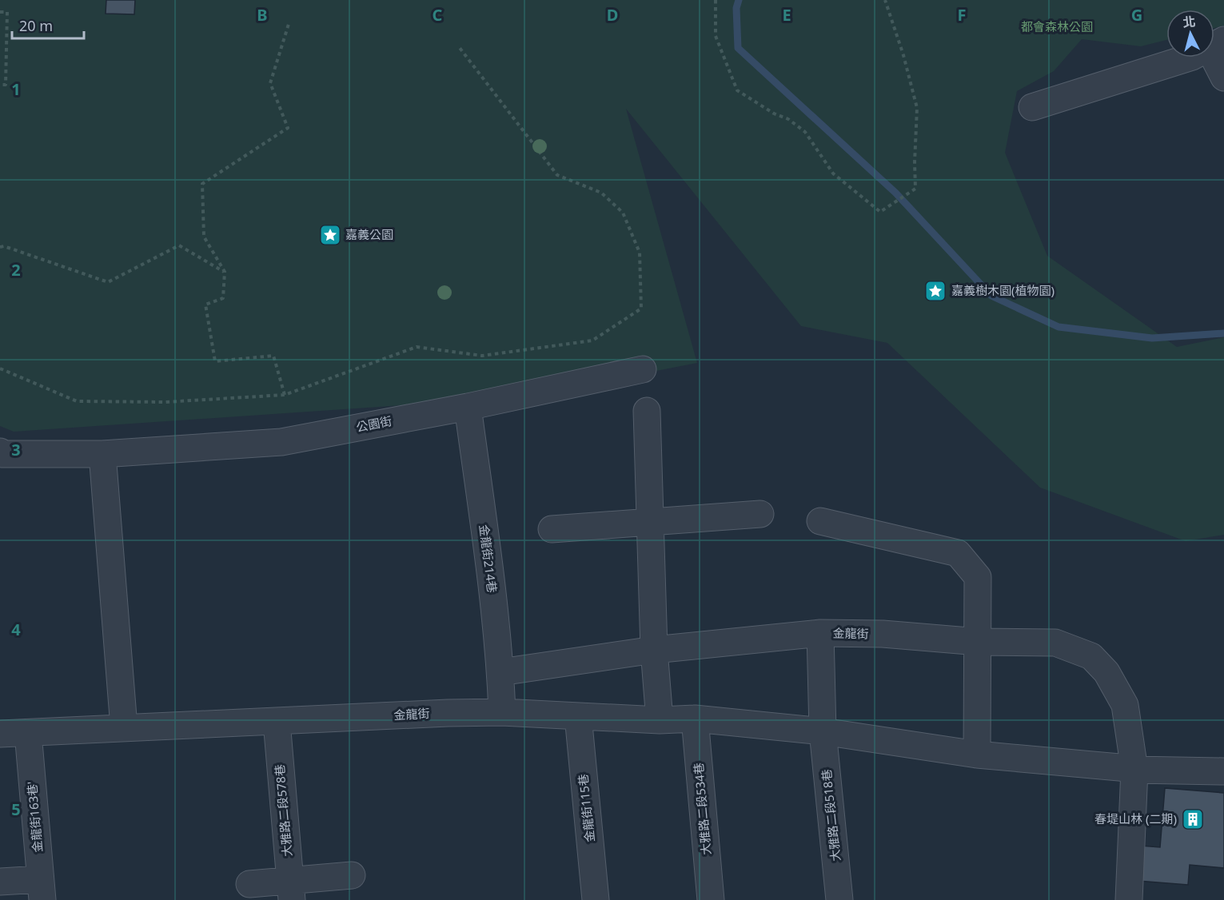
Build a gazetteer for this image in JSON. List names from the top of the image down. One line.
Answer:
{"streets":{"street":["公園街","金龍街214巷","金龍街","金龍街115巷","大雅路二段534巷","大雅路二段578巷","大雅路二段518巷","金龍街163巷'"]},"crossings":[["公園街","金龍街214巷"],["金龍街214巷","金龍街"],["金龍街","金龍街115巷"],["金龍街","大雅路二段534巷"],["金龍街","大雅路二段578巷"],["金龍街","大雅路二段518巷"],["金龍街","金龍街163巷'"]],"parks":["都會森林公園"],"places":{"place":["嘉義公園","嘉義樹木園(植物園)"],"building":["春堤山林 (二期)"]},"scale_bar":"20 m","north":"top","grid":{"columns":["B","C","D","E","F","G"],"rows":["1","2","3","4","5"]}}
